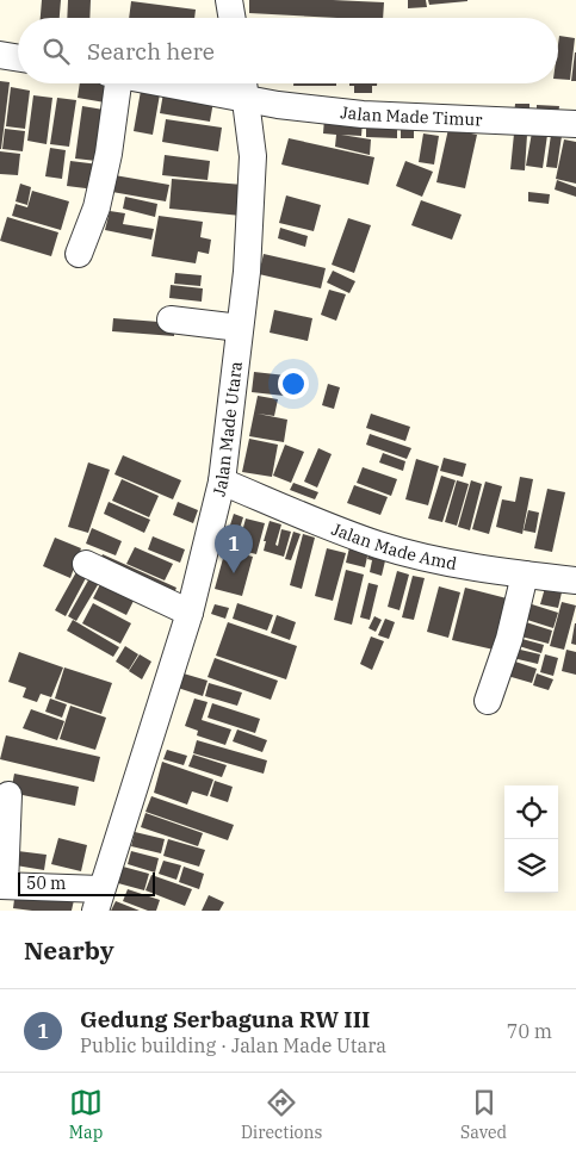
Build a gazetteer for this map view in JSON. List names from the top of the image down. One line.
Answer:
{"streets":{"street":["Jalan Made Timur","Jalan Made Utara","Jalan Made Amd"]},"crossings":[["Jalan Made Timur","Jalan Made Utara"],["Jalan Made Utara","Jalan Made Amd"]],"scale_bar":"50 m","page":{"search":"Search here","pins":"1","scale":"50 m","heading":"Nearby","list":[{"mark":"1","name":"Gedung Serbaguna RW III","note":"Public building · Jalan Made Utara","value":"70 m"}],"nav":["Map","Directions","Saved"]}}
